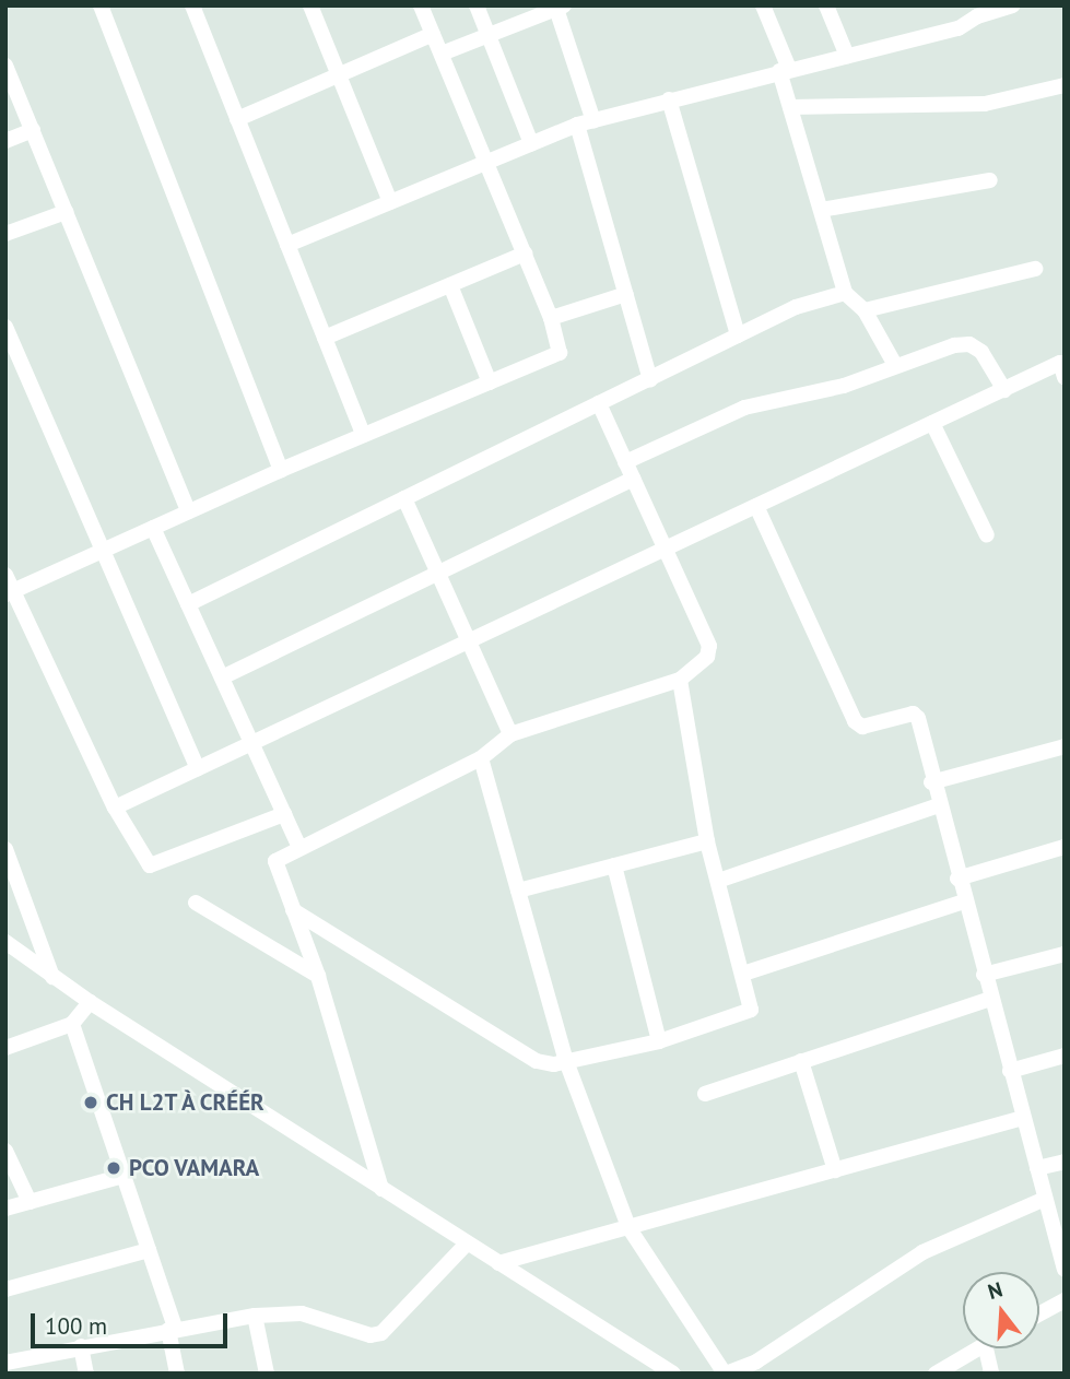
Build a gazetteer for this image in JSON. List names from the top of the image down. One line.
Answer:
{"places":["CH L2T À CRÉÉR","PCO VAMARA"],"scale_bar":"100 m","north":"top"}
